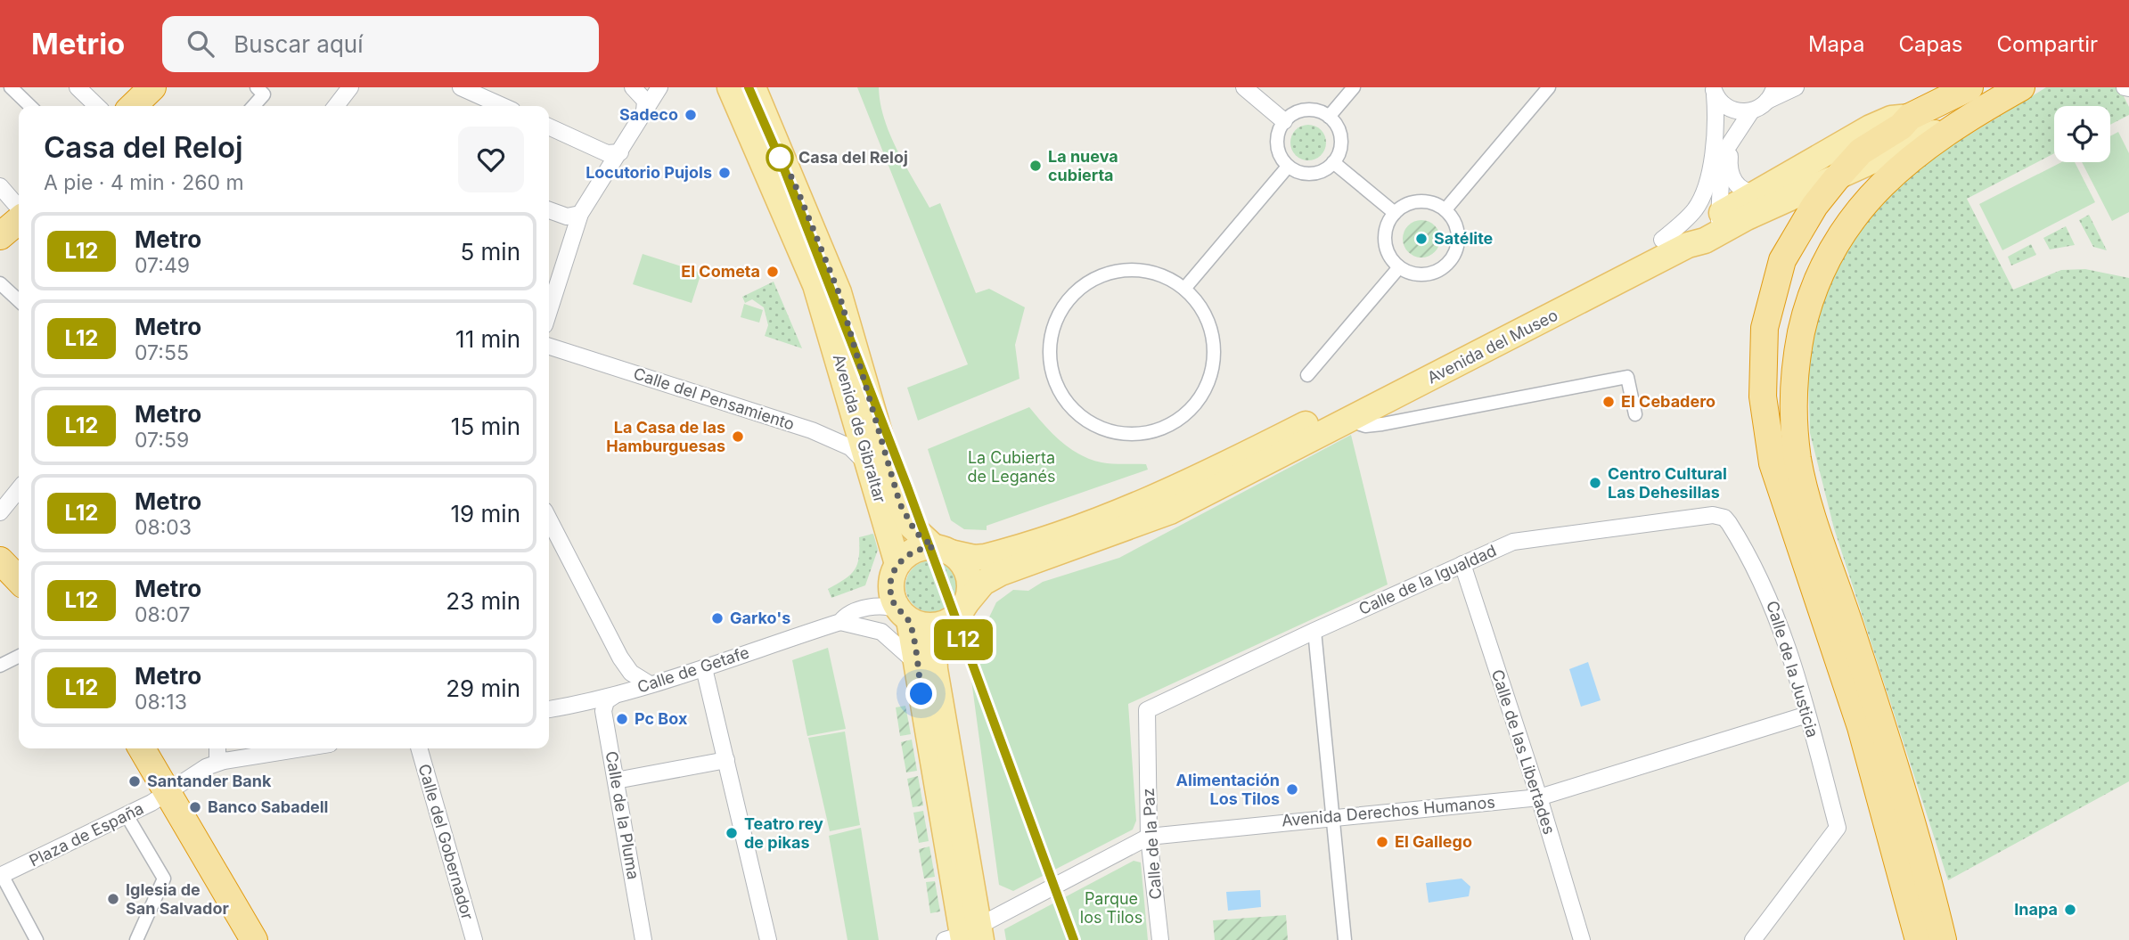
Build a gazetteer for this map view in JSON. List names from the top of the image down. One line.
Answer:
{"streets":{"highway":["Avenida del Museo"],"main road":["Avenida de Gibraltar"],"street":["Calle del Pensamiento","Calle de la Igualdad","Calle de la Justicia","Calle de Getafe","Calle de las Libertades","Avenida Derechos Humanos","Calle de la Pluma","Plaza de España","Calle del Gobernador","Calle de la Paz"]},"crossings":[["Avenida del Museo","Avenida de Gibraltar"],["Avenida del Museo","Calle de Getafe"],["Calle del Pensamiento","Avenida de Gibraltar"],["Avenida de Gibraltar","Calle de Getafe"],["Calle de la Igualdad","Calle de la Justicia"],["Calle de la Igualdad","Calle de las Libertades"],["Calle de la Igualdad","Calle de la Paz"],["Calle de la Justicia","Avenida Derechos Humanos"],["Calle de Getafe","Calle de la Pluma"],["Calle de las Libertades","Avenida Derechos Humanos"],["Avenida Derechos Humanos","Calle de la Paz"]],"parks":["La Cubierta de Leganés","Parque los Tilos"],"places":["Sadeco","Casa del Reloj","La nueva cubierta","Locutorio Pujols","Satélite","El Cometa","El Cebadero","La Casa de las Hamburguesas","Centro Cultural Las Dehesillas","Garko's","Pc Box","Santander Bank","Alimentación Los Tilos","Banco Sabadell","Teatro rey de pikas","El Gallego","Iglesia de San Salvador","Inapa"],"lines":["metro line L12"],"page":{"header":"Metrio","search":"Buscar aquí","nav":["Mapa","Capas","Compartir"],"on_map":"L12","heading":["Casa del Reloj","A pie · 4 min · 260 m"],"list":[{"mark":"L12","name":"Metro","note":"07:49","value":"5 min"},{"mark":"L12","name":"Metro","note":"07:55","value":"11 min"},{"mark":"L12","name":"Metro","note":"07:59","value":"15 min"},{"mark":"L12","name":"Metro","note":"08:03","value":"19 min"},{"mark":"L12","name":"Metro","note":"08:07","value":"23 min"},{"mark":"L12","name":"Metro","note":"08:13","value":"29 min"}]}}
